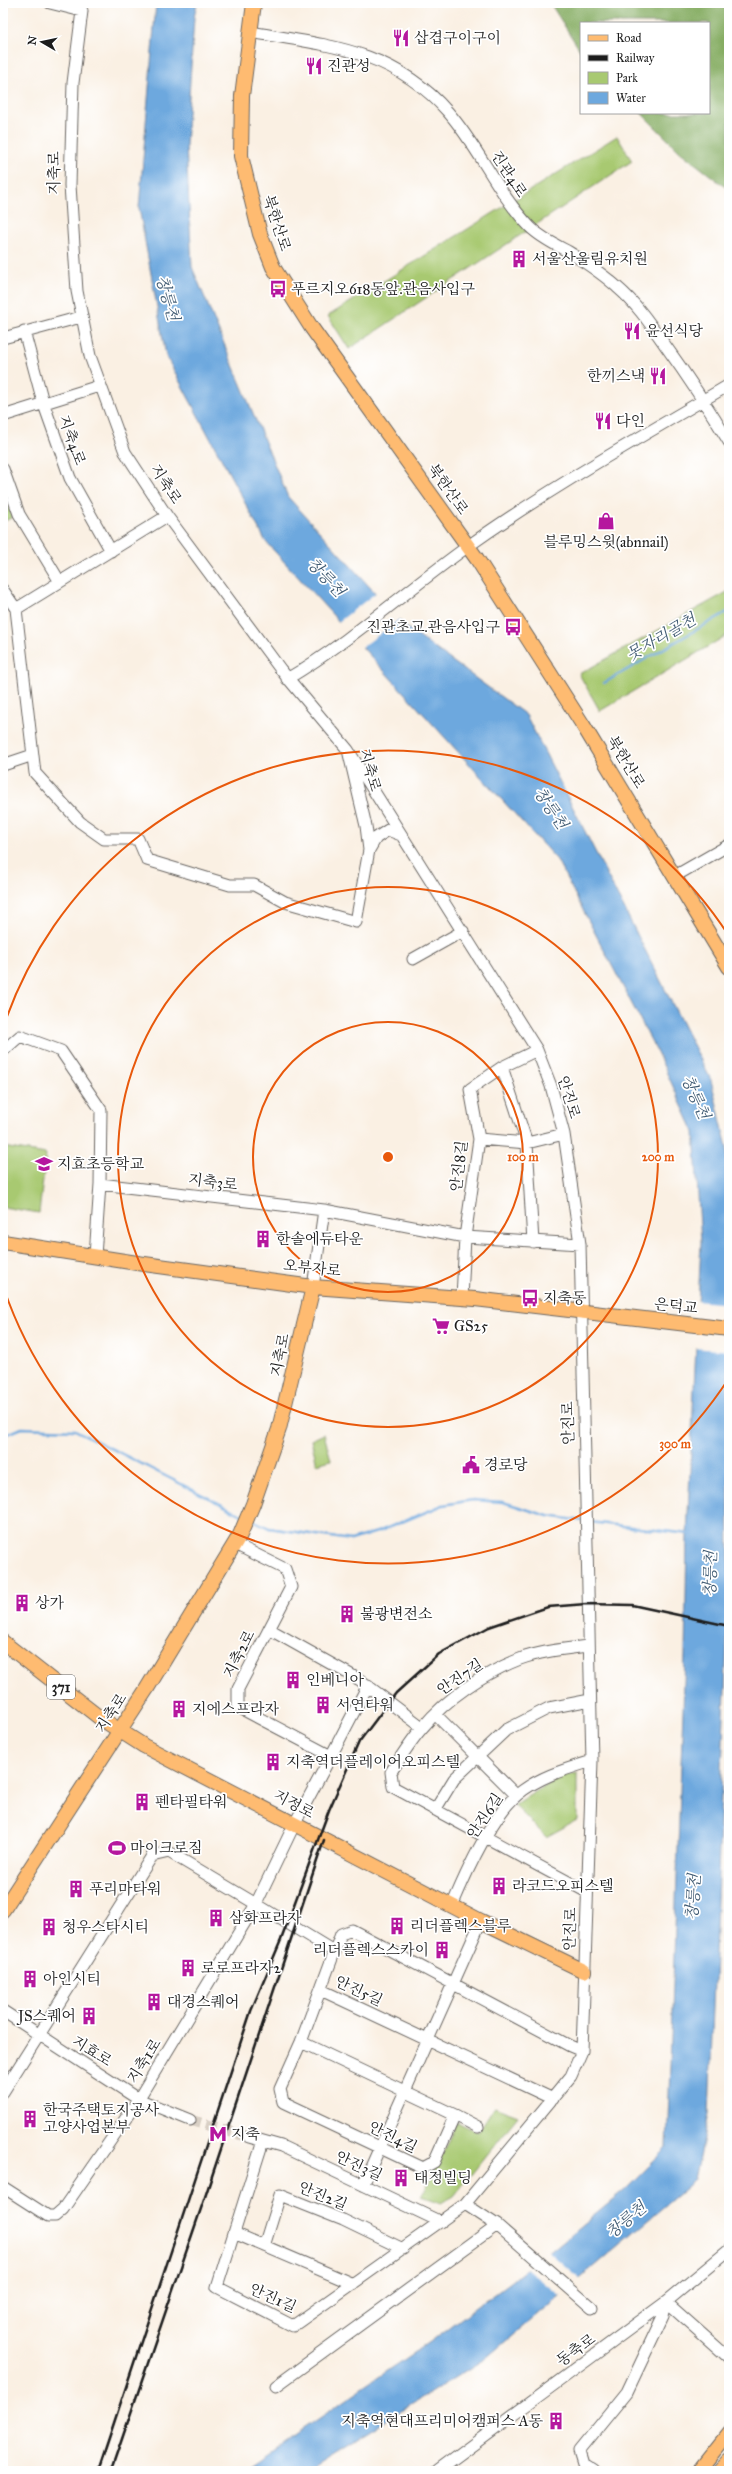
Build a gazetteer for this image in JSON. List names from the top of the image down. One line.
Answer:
{"streets":{"main road":["지축로","북한산로","오부자로","은덕교","371","지정로"],"street":["진관4로","지축4로","안진로","안진8길","지축3로","지축2로","안진7길","안진6길","안진5길","지효로","지축1로","안진4길","안진3길","안진2길","안진1길","동축로"]},"crossings":[["지축로","안진로"],["지축로","지축3로"],["지축로","오부자로"],["지축로","지축2로"],["지축로","지정로"],["진관4로","북한산로"],["안진로","안진8길"],["안진로","오부자로"],["안진로","안진7길"],["안진로","지정로"],["안진로","안진6길"],["안진로","안진5길"],["안진로","안진3길"],["안진로","안진1길"],["안진8길","오부자로"],["오부자로","은덕교"],["지정로","안진6길"],["지정로","지축1로"],["지효로","지축1로"],["안진3길","안진1길"],["안진2길","안진1길"]],"water":["창릉천","못자리골천"],"places":{"restaurant":["삽겹구이구이","진관성","윤선식당","한끼스낵","다인"],"building":["서울산울림유치원","한솔에듀타운","상가","불광변전소","인베니아","서연타워","지에스프라자","지축역더플레이어오피스텔","펜타필타워","라코드오피스텔","푸리마타워","삼화프라자","리더플렉스블루","청우스타시티","리더플렉스스카이","로로프라자2","아인시티","대경스퀘어","JS스퀘어","한국주택토지공사 고양사업본부","태정빌딩","지축역현대프리미어캠퍼스 A동"],"bus stop":["푸르지오618동앞.관음사입구","진관초교.관음사입구","지축동"],"shop":["블루밍스윗(abnnail)"],"school or university":["지효초등학교"],"supermarket":["GS25"],"public building":["경로당"],"sports":["마이크로짐"],"metro station":["지축"]},"legend":["Road","Railway","Park","Water"],"north":"left","rings":["100 m","200 m","300 m"]}
